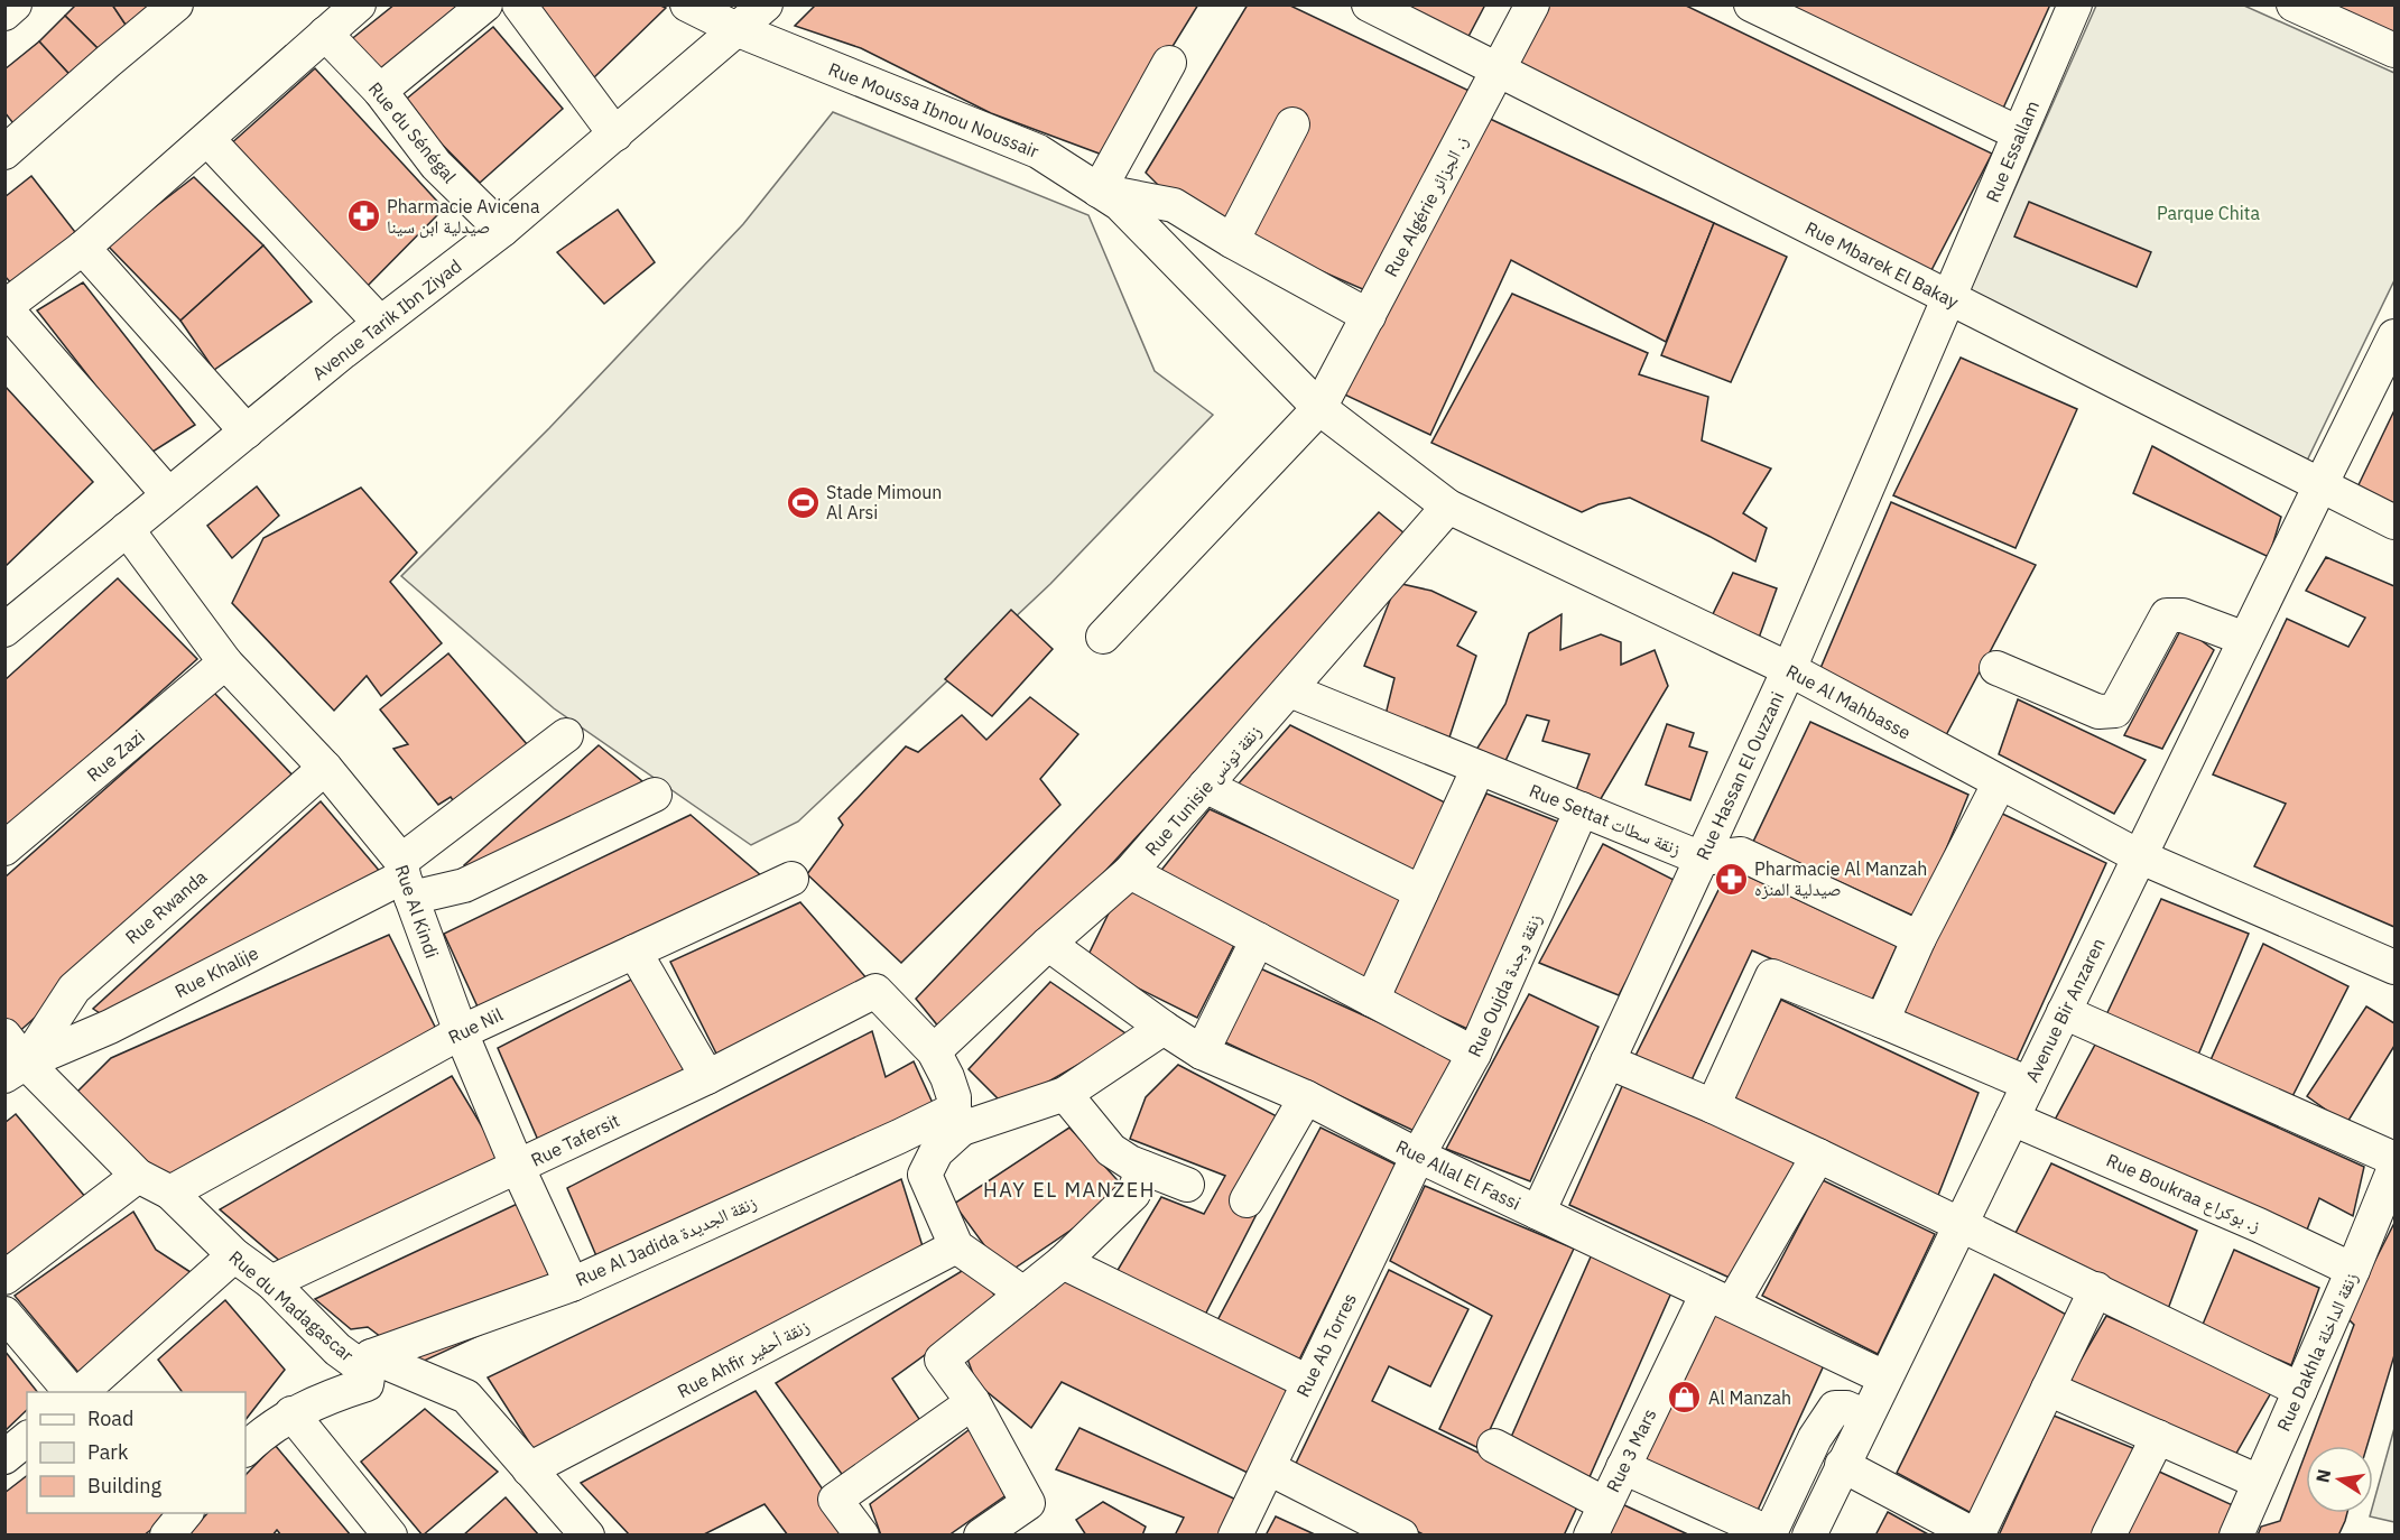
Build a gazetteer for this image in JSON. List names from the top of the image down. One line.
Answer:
{"streets":{"street":["Rue Moussa Ibnou Noussair","Rue du Sénégal","Rue Essallam","Rue Algérie ز. الجزائر","Rue Mbarek El Bakay","Avenue Tarik Ibn Ziyad","Rue Al Mahbasse","Rue Zazi","Rue Hassan El Ouzzani","Rue Tunisie زنقة تونس","Rue Settat زنقة سطات","Rue Rwanda","Rue Al Kindi","Rue Khalije","Rue Oujda زنقة وجدة","Avenue Bir Anzaren","Rue Nil","Rue Tafersit","Rue Allal El Fassi","Rue Boukraa ز. بوكراع","Rue Al Jadida زنقة الجديدة","Rue du Madagascar","Rue Ab Torres","Rue Dakhla زنقة الداخلة","Rue Ahfir زنقة أحفير","Rue 3 Mars"]},"crossings":[["Rue Moussa Ibnou Noussair","Rue Algérie ز. الجزائر"],["Rue Moussa Ibnou Noussair","Avenue Tarik Ibn Ziyad"],["Rue Moussa Ibnou Noussair","Rue Al Mahbasse"],["Rue du Sénégal","Avenue Tarik Ibn Ziyad"],["Rue Essallam","Rue Mbarek El Bakay"],["Rue Essallam","Rue Hassan El Ouzzani"],["Rue Algérie ز. الجزائر","Rue Mbarek El Bakay"],["Rue Algérie ز. الجزائر","Rue Al Mahbasse"],["Rue Mbarek El Bakay","Rue Hassan El Ouzzani"],["Rue Mbarek El Bakay","Avenue Bir Anzaren"],["Avenue Tarik Ibn Ziyad","Rue Al Kindi"],["Rue Al Mahbasse","Rue Hassan El Ouzzani"],["Rue Al Mahbasse","Rue Tunisie زنقة تونس"],["Rue Al Mahbasse","Avenue Bir Anzaren"],["Rue Zazi","Rue Al Kindi"],["Rue Hassan El Ouzzani","Rue Settat زنقة سطات"],["Rue Hassan El Ouzzani","Rue Allal El Fassi"],["Rue Tunisie زنقة تونس","Rue Settat زنقة سطات"],["Rue Tunisie زنقة تونس","Rue Tafersit"],["Rue Tunisie زنقة تونس","Rue Allal El Fassi"],["Rue Settat زنقة سطات","Rue Oujda زنقة وجدة"],["Rue Rwanda","Rue Al Kindi"],["Rue Rwanda","Rue Khalije"],["Rue Rwanda","Rue du Madagascar"],["Rue Al Kindi","Rue Khalije"],["Rue Al Kindi","Rue Nil"],["Rue Al Kindi","Rue Tafersit"],["Rue Al Kindi","Rue Al Jadida زنقة الجديدة"],["Rue Khalije","Rue du Madagascar"],["Rue Oujda زنقة وجدة","Rue Allal El Fassi"],["Rue Oujda زنقة وجدة","Rue Ab Torres"],["Avenue Bir Anzaren","Rue Allal El Fassi"],["Avenue Bir Anzaren","Rue Boukraa ز. بوكراع"],["Rue Nil","Rue du Madagascar"],["Rue Tafersit","Rue du Madagascar"],["Rue Allal El Fassi","Rue Ab Torres"],["Rue Allal El Fassi","Rue 3 Mars"],["Rue Boukraa ز. بوكراع","Rue Dakhla زنقة الداخلة"],["Rue Al Jadida زنقة الجديدة","Rue du Madagascar"],["Rue Al Jadida زنقة الجديدة","Rue Ahfir زنقة أحفير"],["Rue du Madagascar","Rue Ahfir زنقة أحفير"]],"districts":["HAY EL MANZEH"],"parks":["Parque Chita"],"places":{"pharmacy":["Pharmacie Avicena صيدلية ابن سينا","Pharmacie Al Manzah صيدلية المنزه"],"sports":["Stade Mimoun Al Arsi"],"shop":["Al Manzah"]},"legend":["Road","Park","Building"],"north":"left"}
